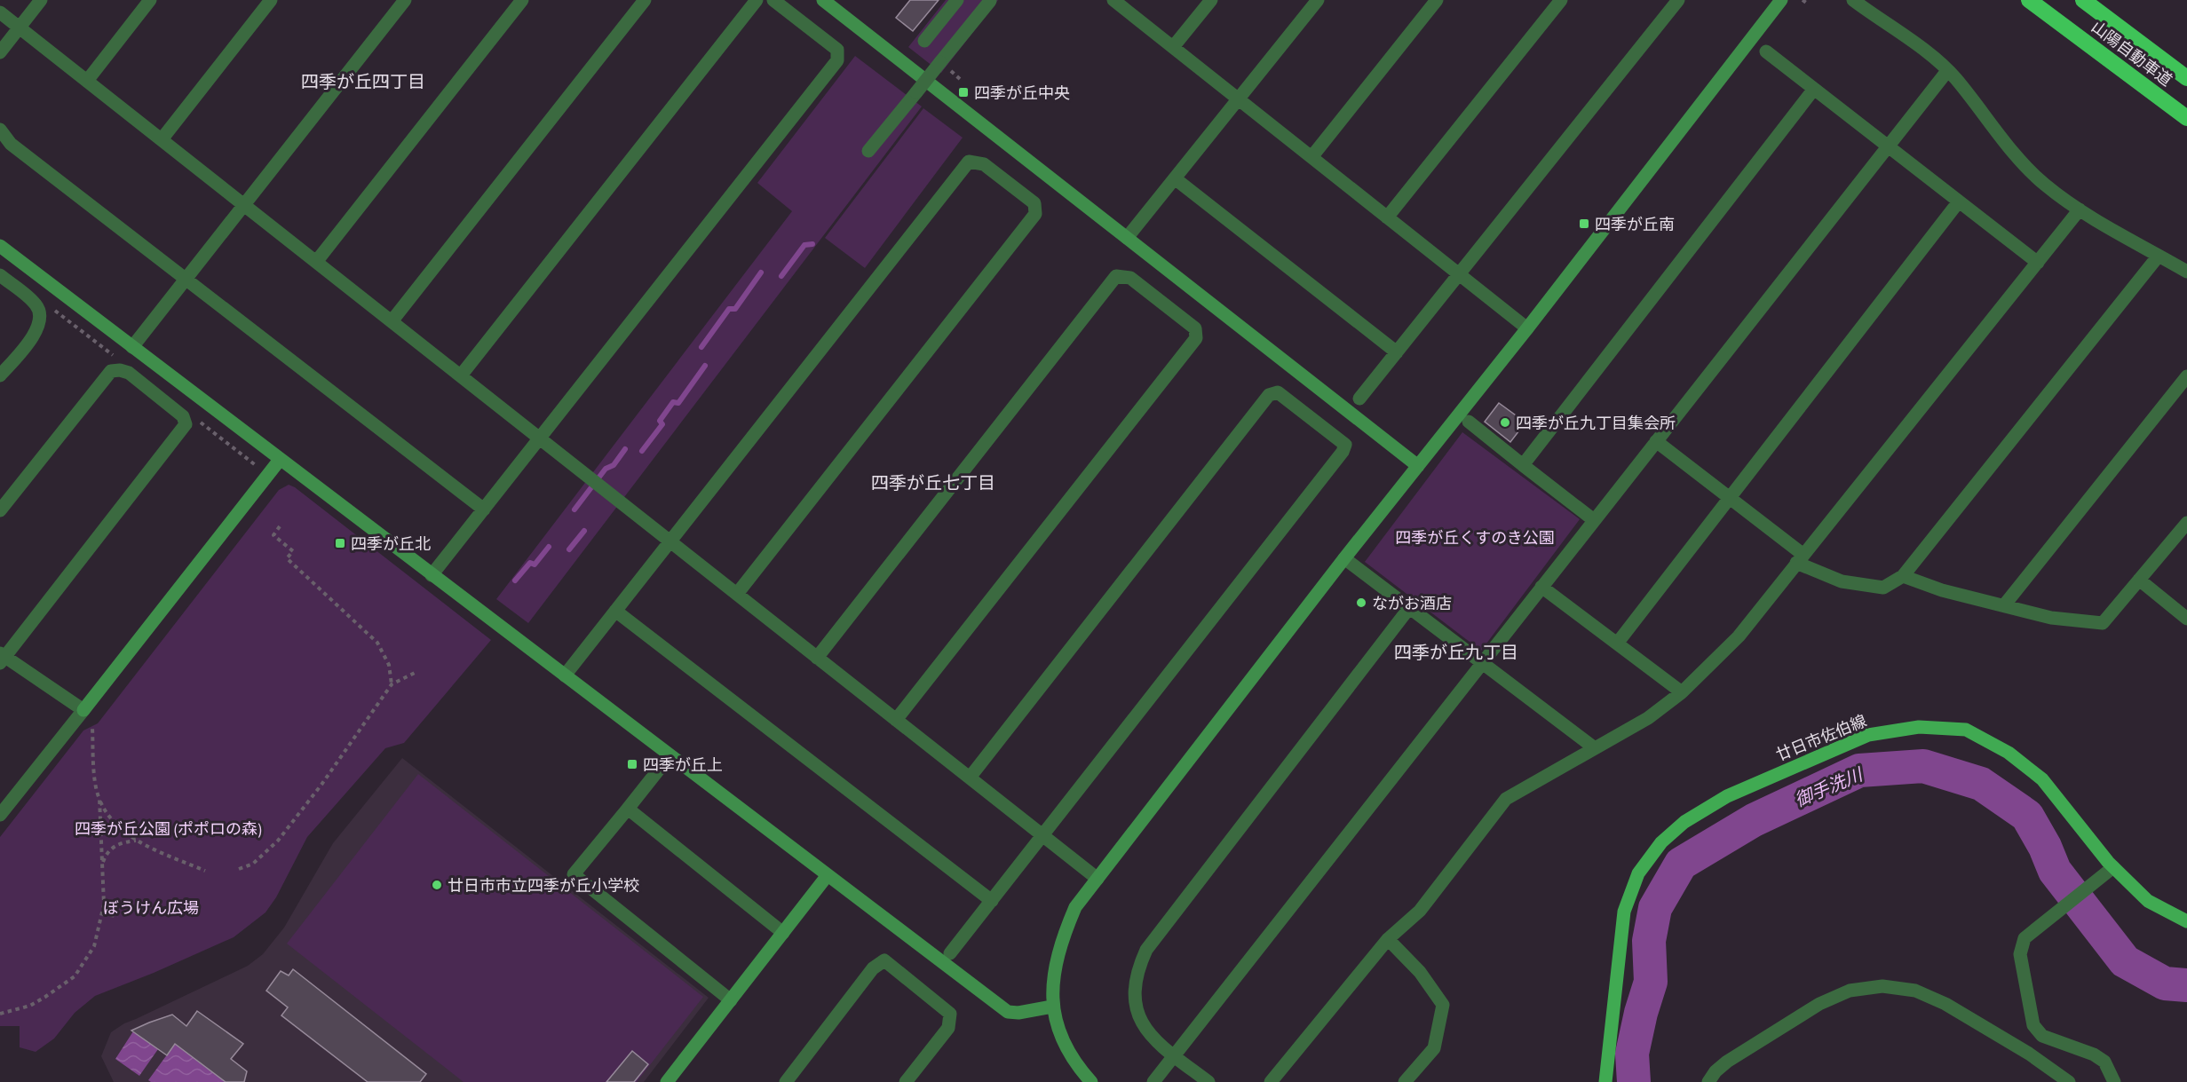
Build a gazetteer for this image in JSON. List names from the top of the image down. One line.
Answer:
{"streets":{"highway":["山陽自動車道"],"main road":["廿日市佐伯線"]},"districts":["四季が丘四丁目","四季が丘七丁目","四季が丘九丁目"],"water":["御手洗川"],"parks":["四季が丘くすのき公園","四季が丘公園 (ポポロの森)","ぼうけん広場"],"places":{"transit":["四季が丘中央","四季が丘南","四季が丘北","四季が丘上"],"other":["四季が丘九丁目集会所","ながお酒店","廿日市市立四季が丘小学校"]}}
